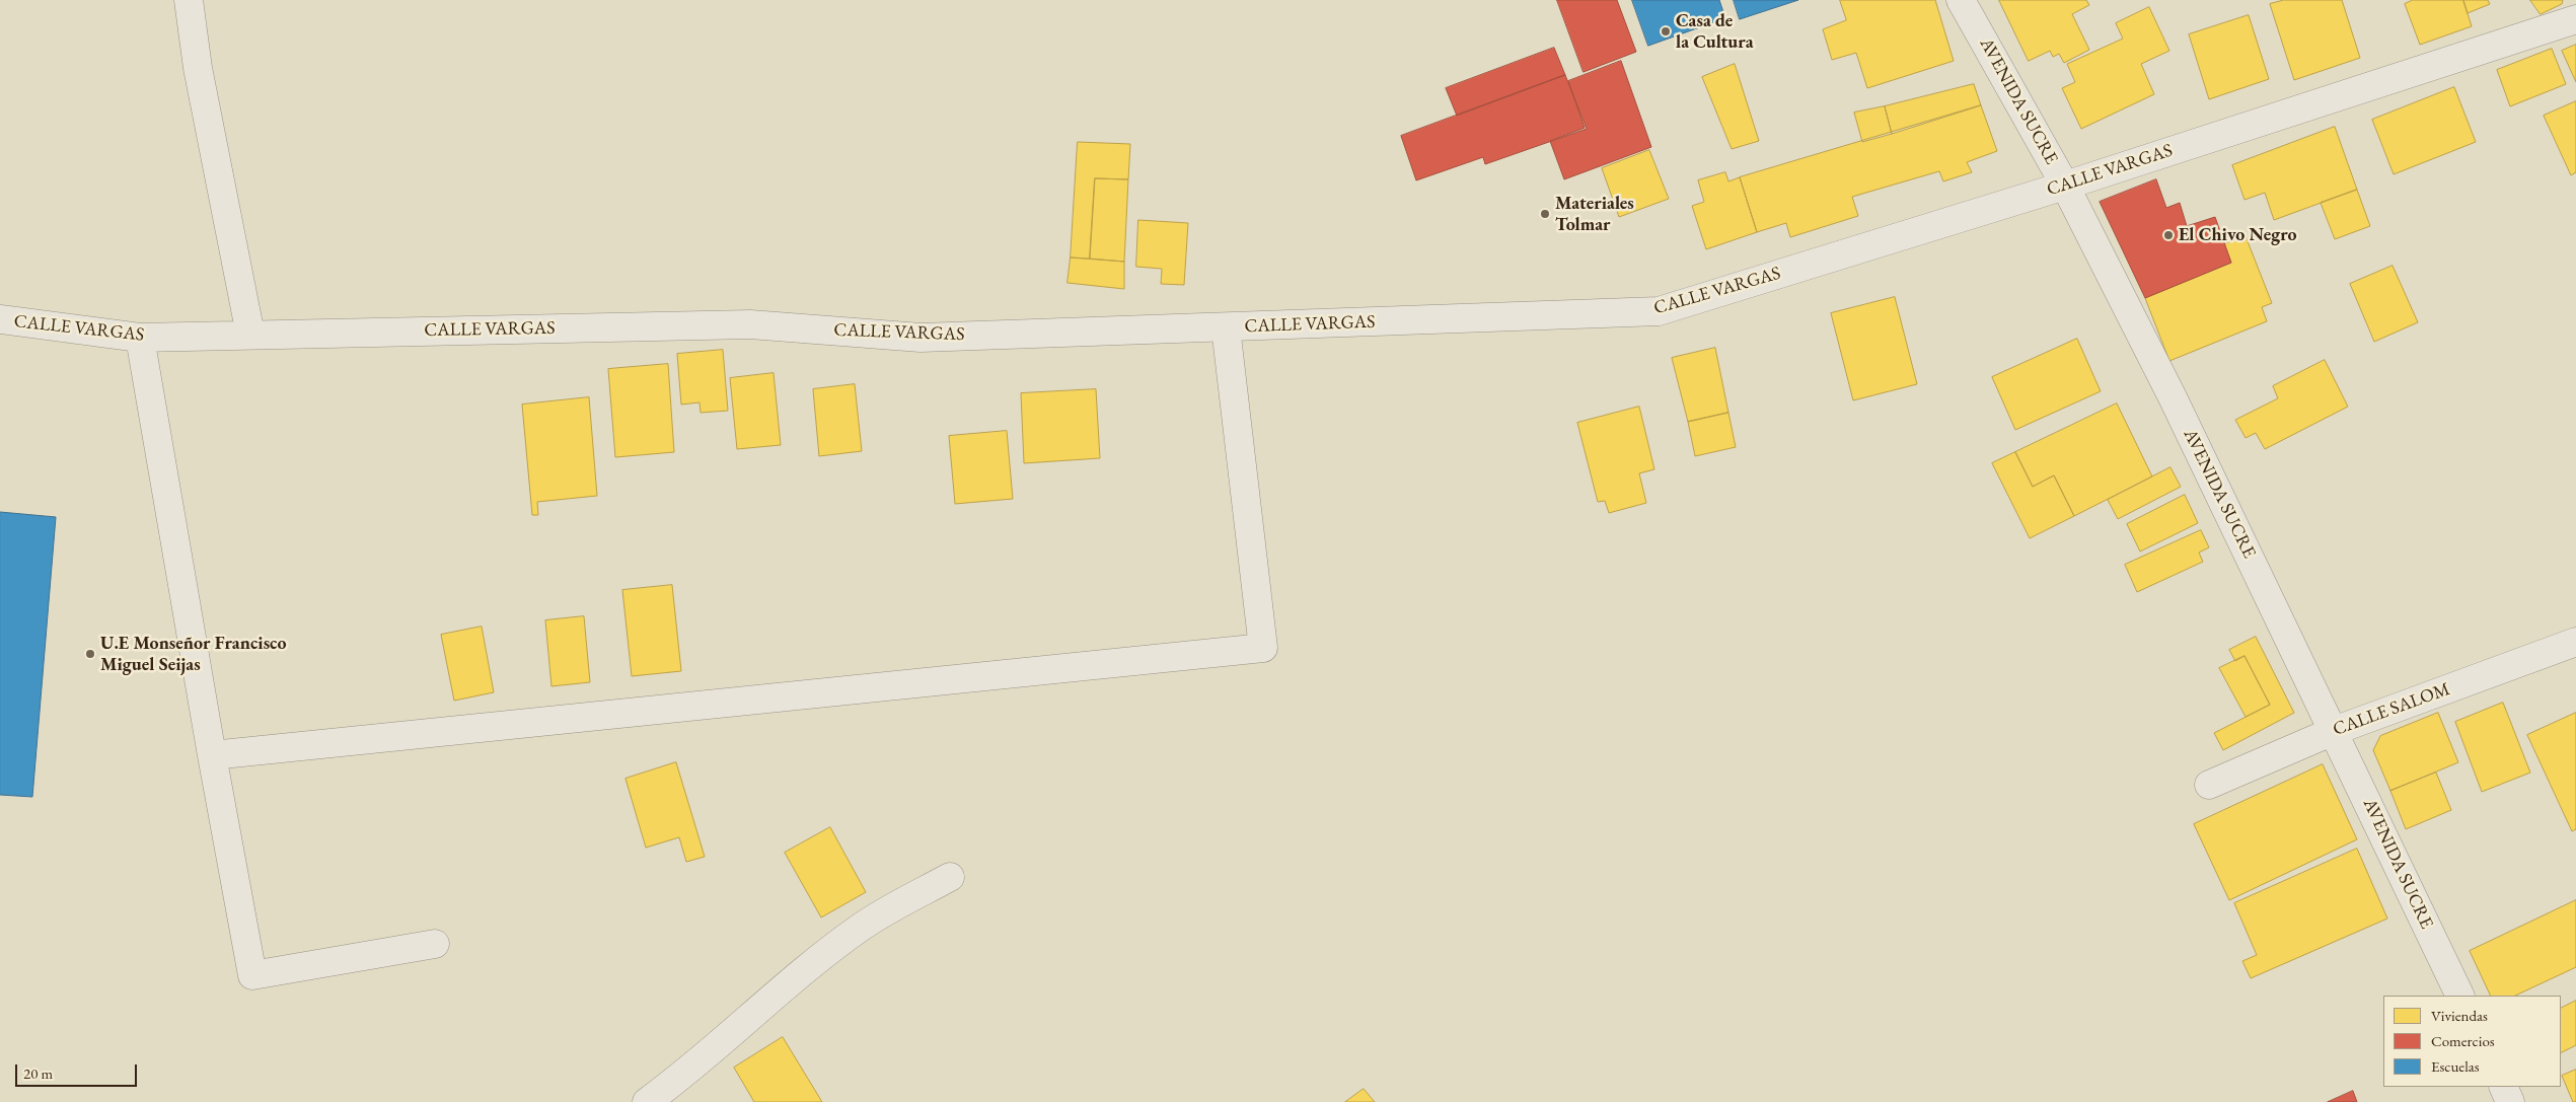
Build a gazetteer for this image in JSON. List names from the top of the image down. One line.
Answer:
{"streets":{"street":["AVENIDA SUCRE","CALLE VARGAS","CALLE SALOM"]},"crossings":[["AVENIDA SUCRE","CALLE VARGAS"],["AVENIDA SUCRE","CALLE SALOM"]],"places":["Casa de la Cultura","Materiales Tolmar","El Chivo Negro","U.E Monseñor Francisco Miguel Seijas"],"legend":["Viviendas","Comercios","Escuelas"],"scale_bar":"20 m"}
